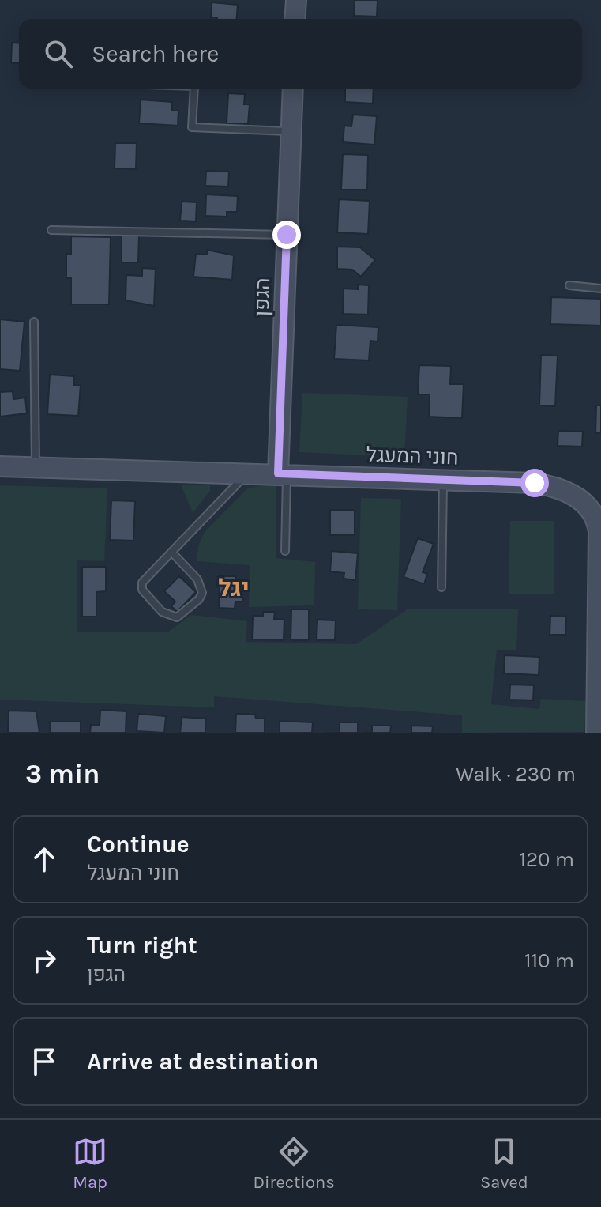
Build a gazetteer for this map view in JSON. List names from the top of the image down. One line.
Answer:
{"streets":{"street":["הגפן","חוני המעגל"]},"crossings":[["הגפן","חוני המעגל"]],"districts":["יגל"],"page":{"search":"Search here","heading":["3 min","Walk · 230 m"],"list":[["Continue","חוני המעגל","120 m"],["Turn right","הגפן","110 m"],"Arrive at destination"],"nav":["Map","Directions","Saved"]}}
